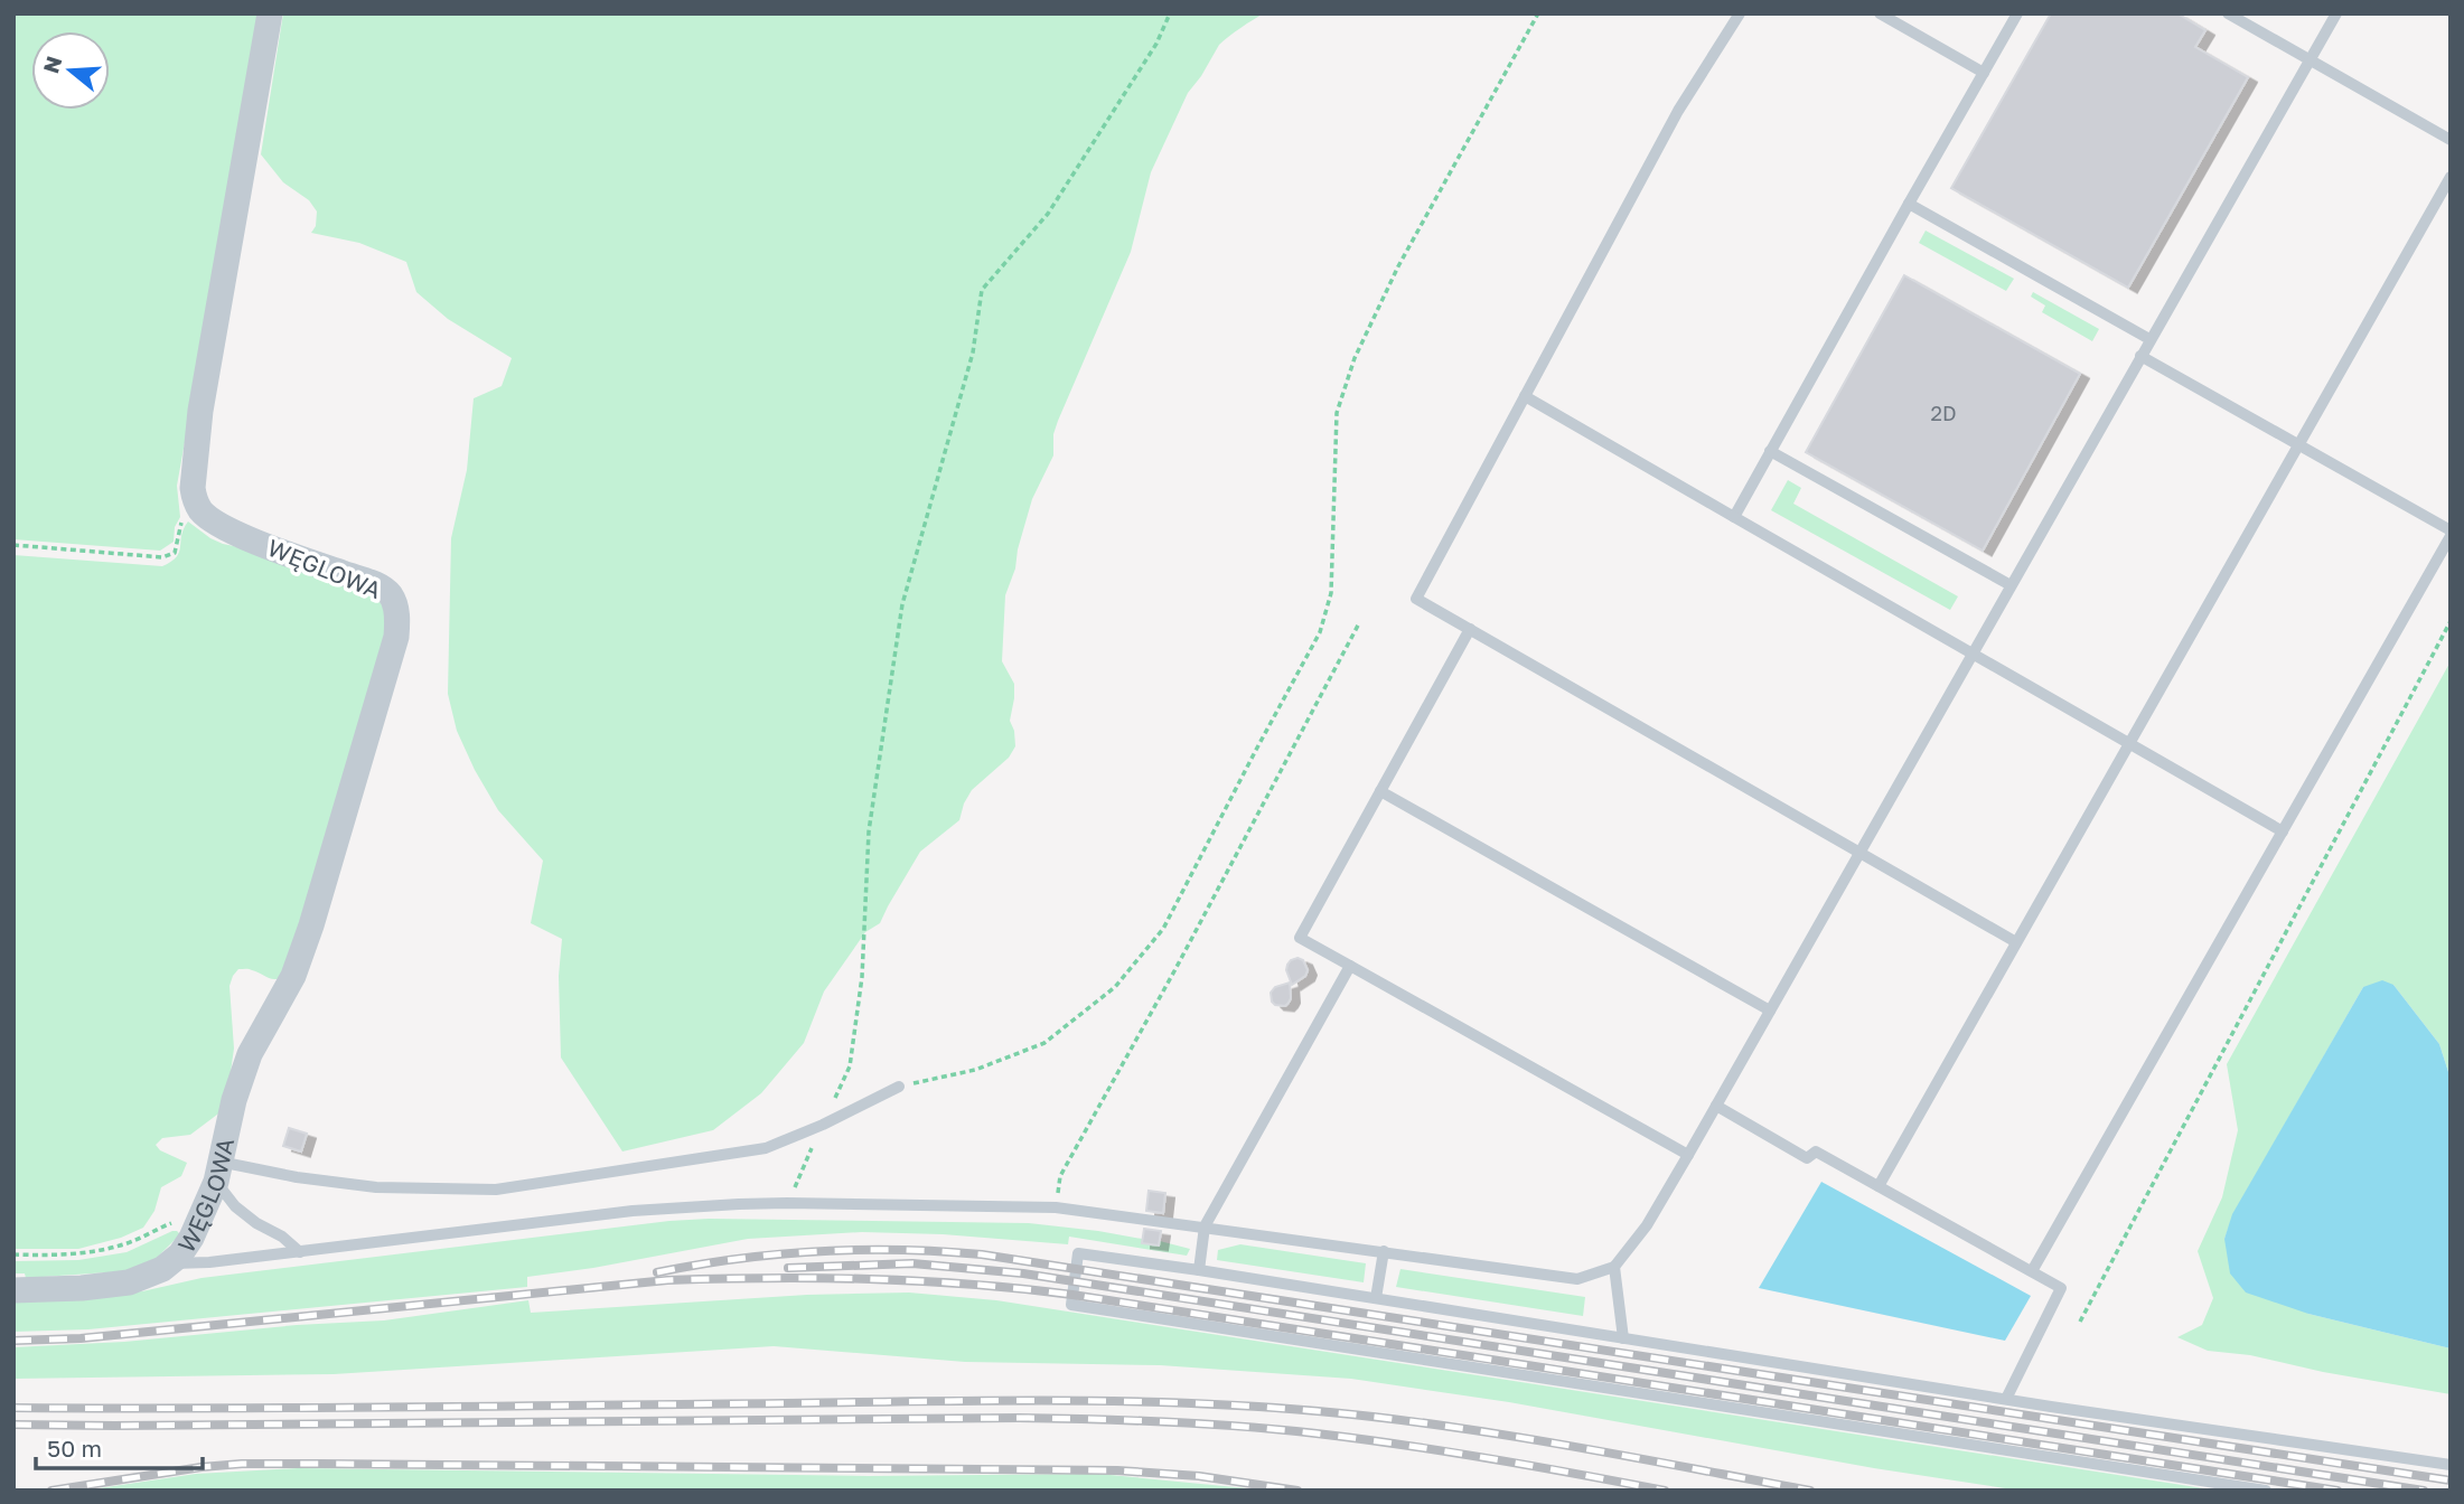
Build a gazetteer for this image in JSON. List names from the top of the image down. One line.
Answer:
{"streets":{"street":["WĘGLOWA"]},"house_numbers":["2D"],"scale_bar":"50 m","north":"left"}
